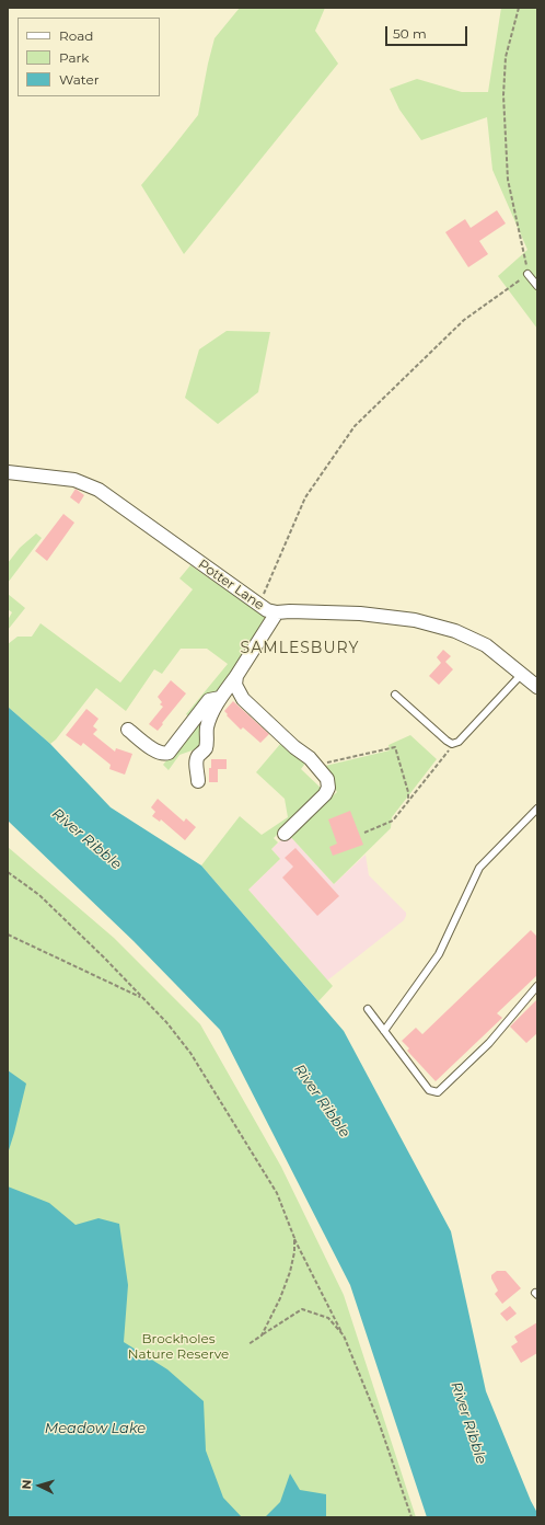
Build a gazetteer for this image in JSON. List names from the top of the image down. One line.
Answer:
{"streets":{"street":["Potter Lane"]},"districts":["SAMLESBURY"],"water":["River Ribble","Meadow Lake"],"parks":["Brockholes Nature Reserve"],"legend":["Road","Park","Water"],"scale_bar":"50 m","north":"left"}
